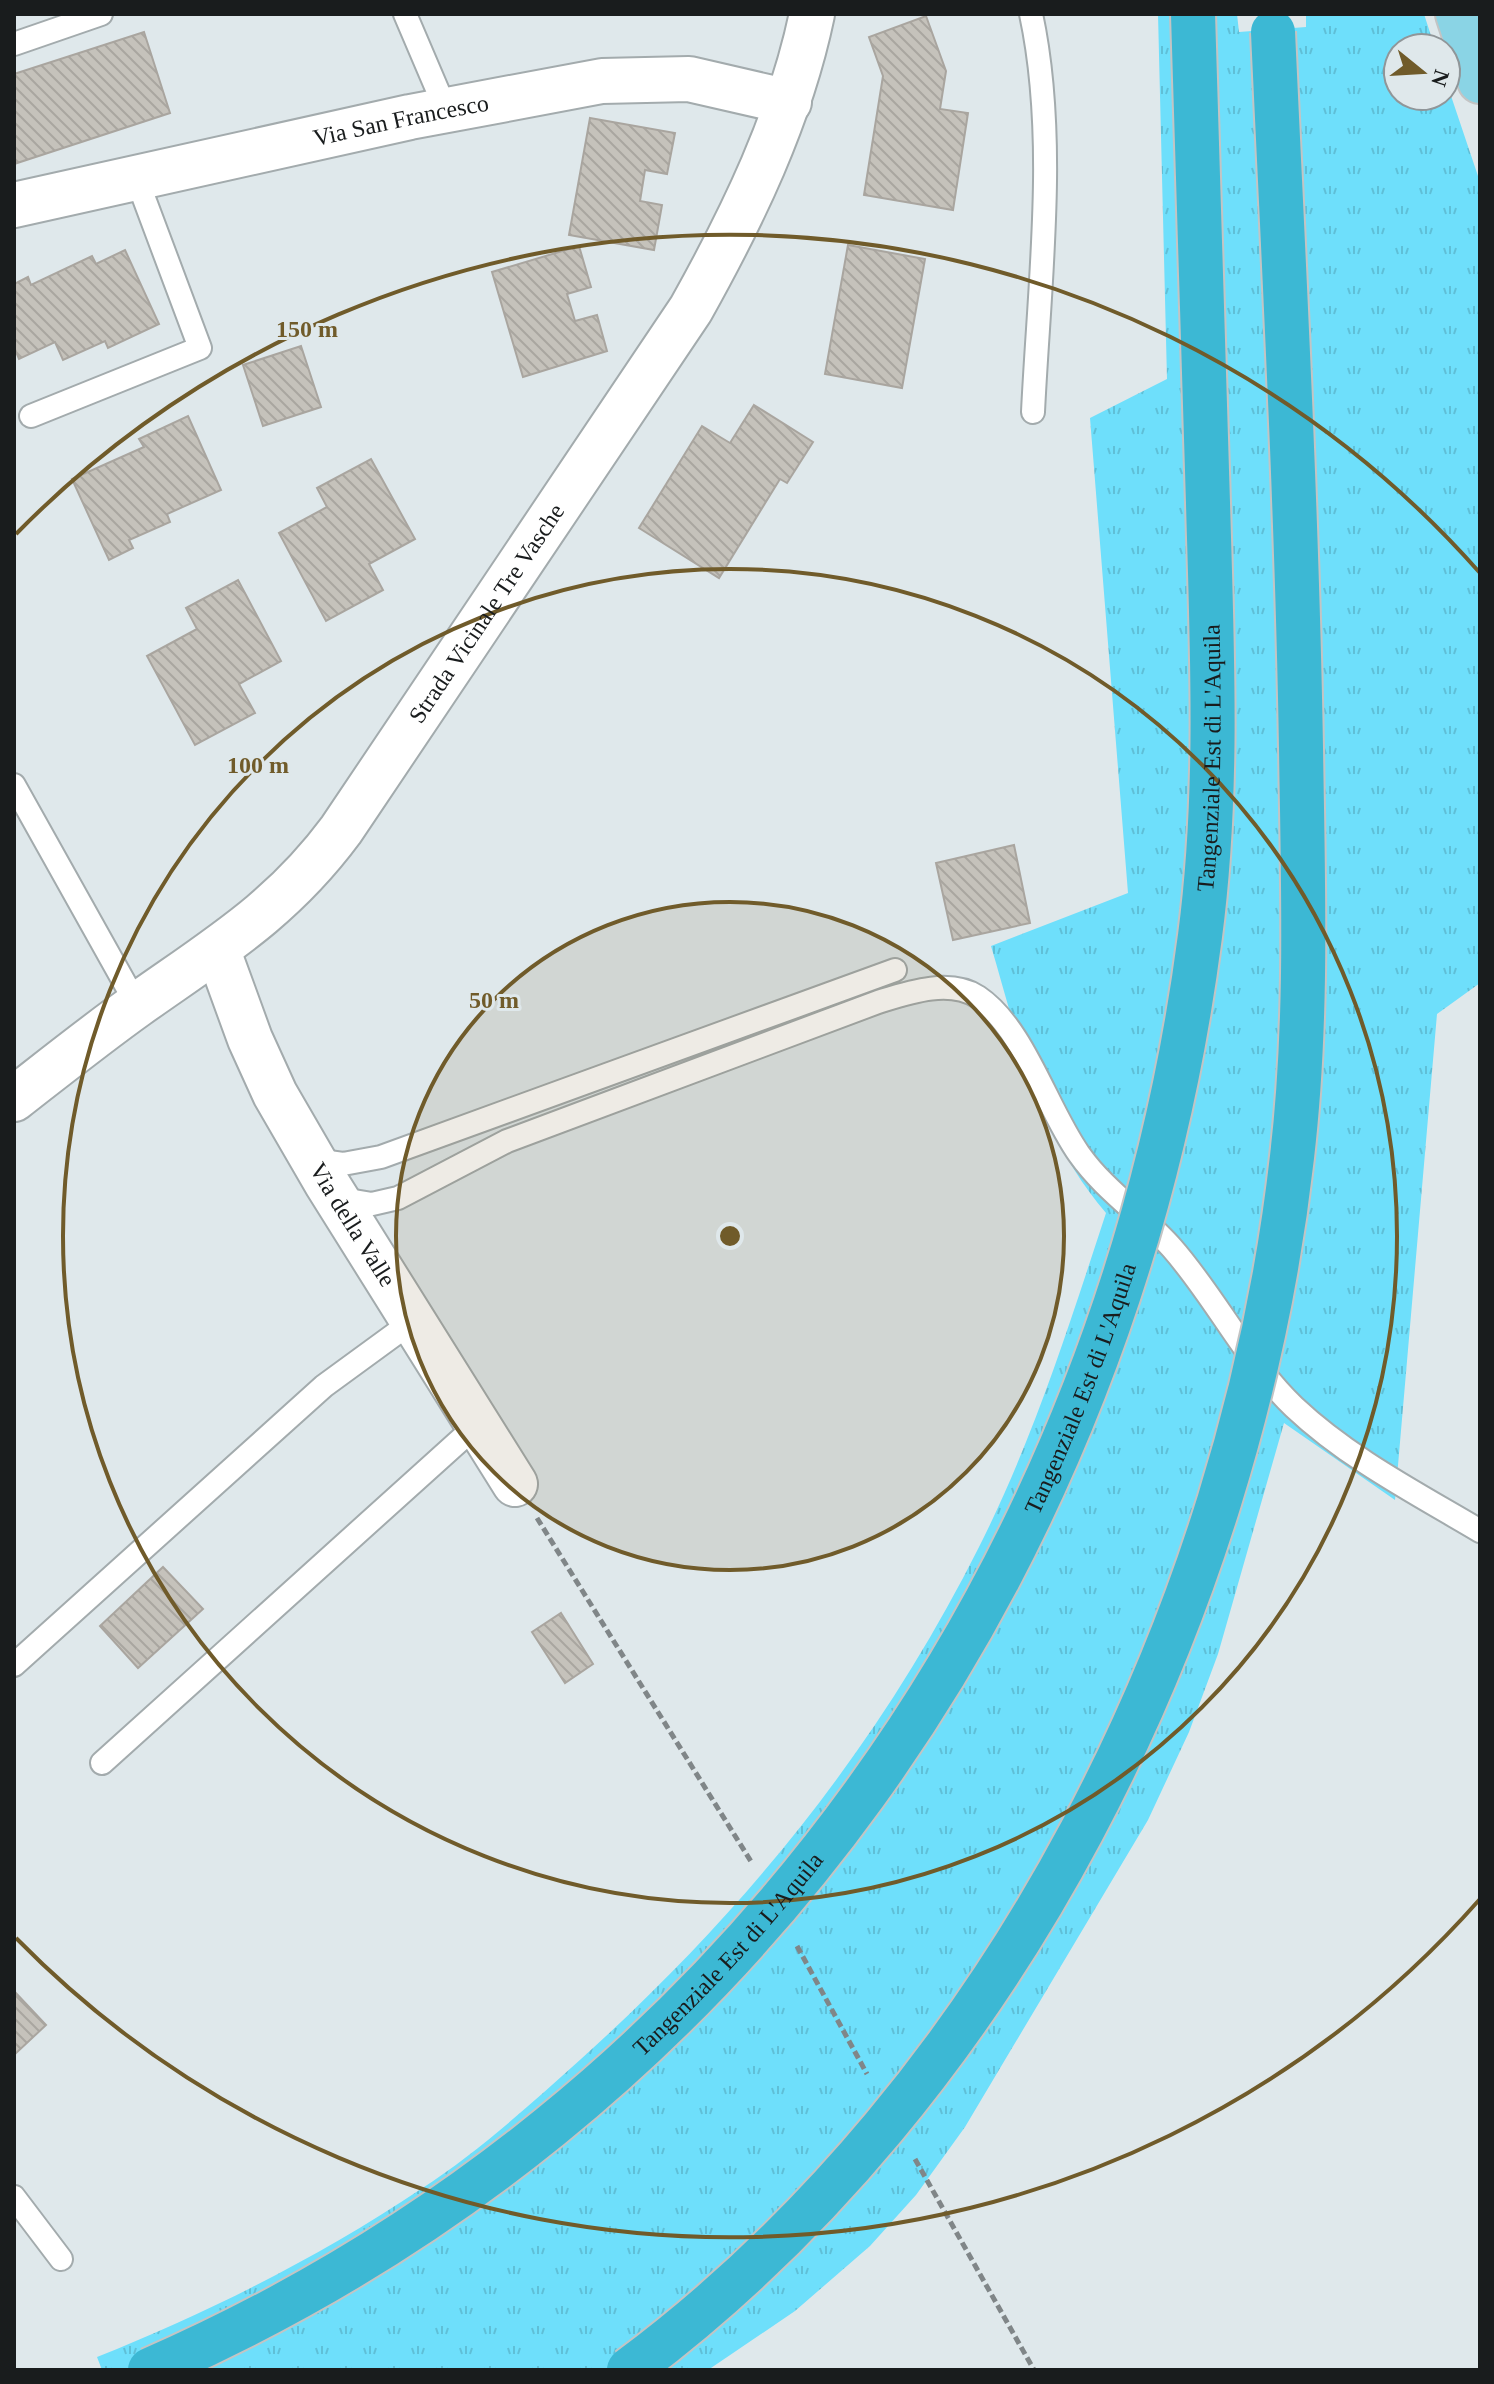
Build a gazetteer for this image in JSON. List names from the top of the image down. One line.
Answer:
{"streets":{"highway":["Tangenziale Est di L'Aquila"],"street":["Via San Francesco","Strada Vicinale Tre Vasche","Via della Valle"]},"crossings":[["Via San Francesco","Strada Vicinale Tre Vasche"],["Strada Vicinale Tre Vasche","Via della Valle"]],"north":"right","rings":["150 m","100 m","50 m"]}
